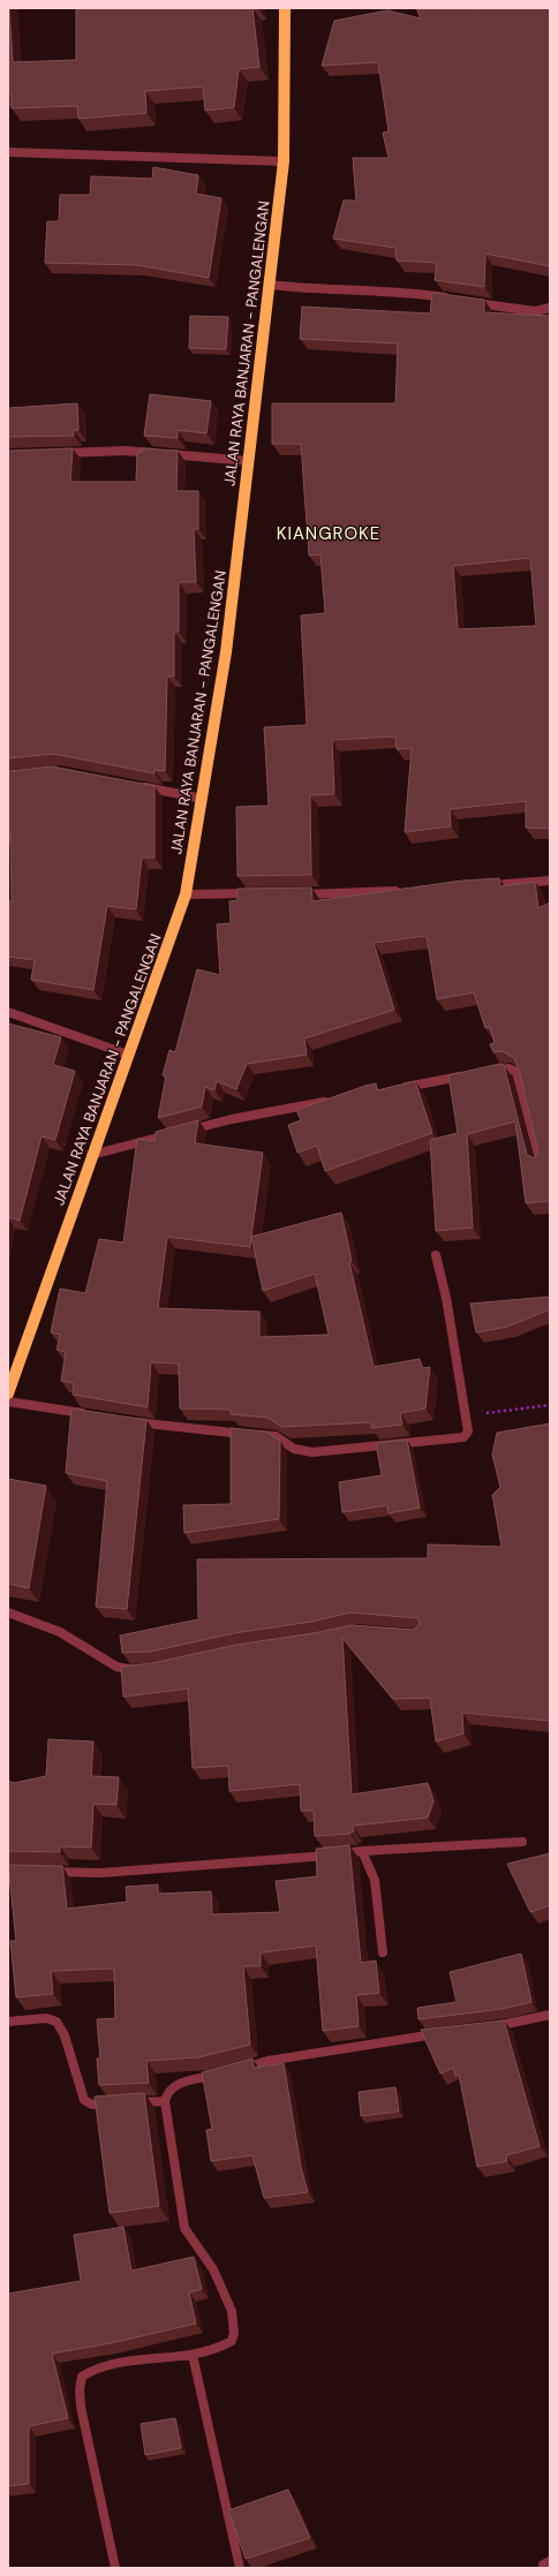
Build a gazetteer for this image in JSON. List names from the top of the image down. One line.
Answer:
{"streets":{"main road":["JALAN RAYA BANJARAN - PANGALENGAN"]},"districts":["KIANGROKE"]}
